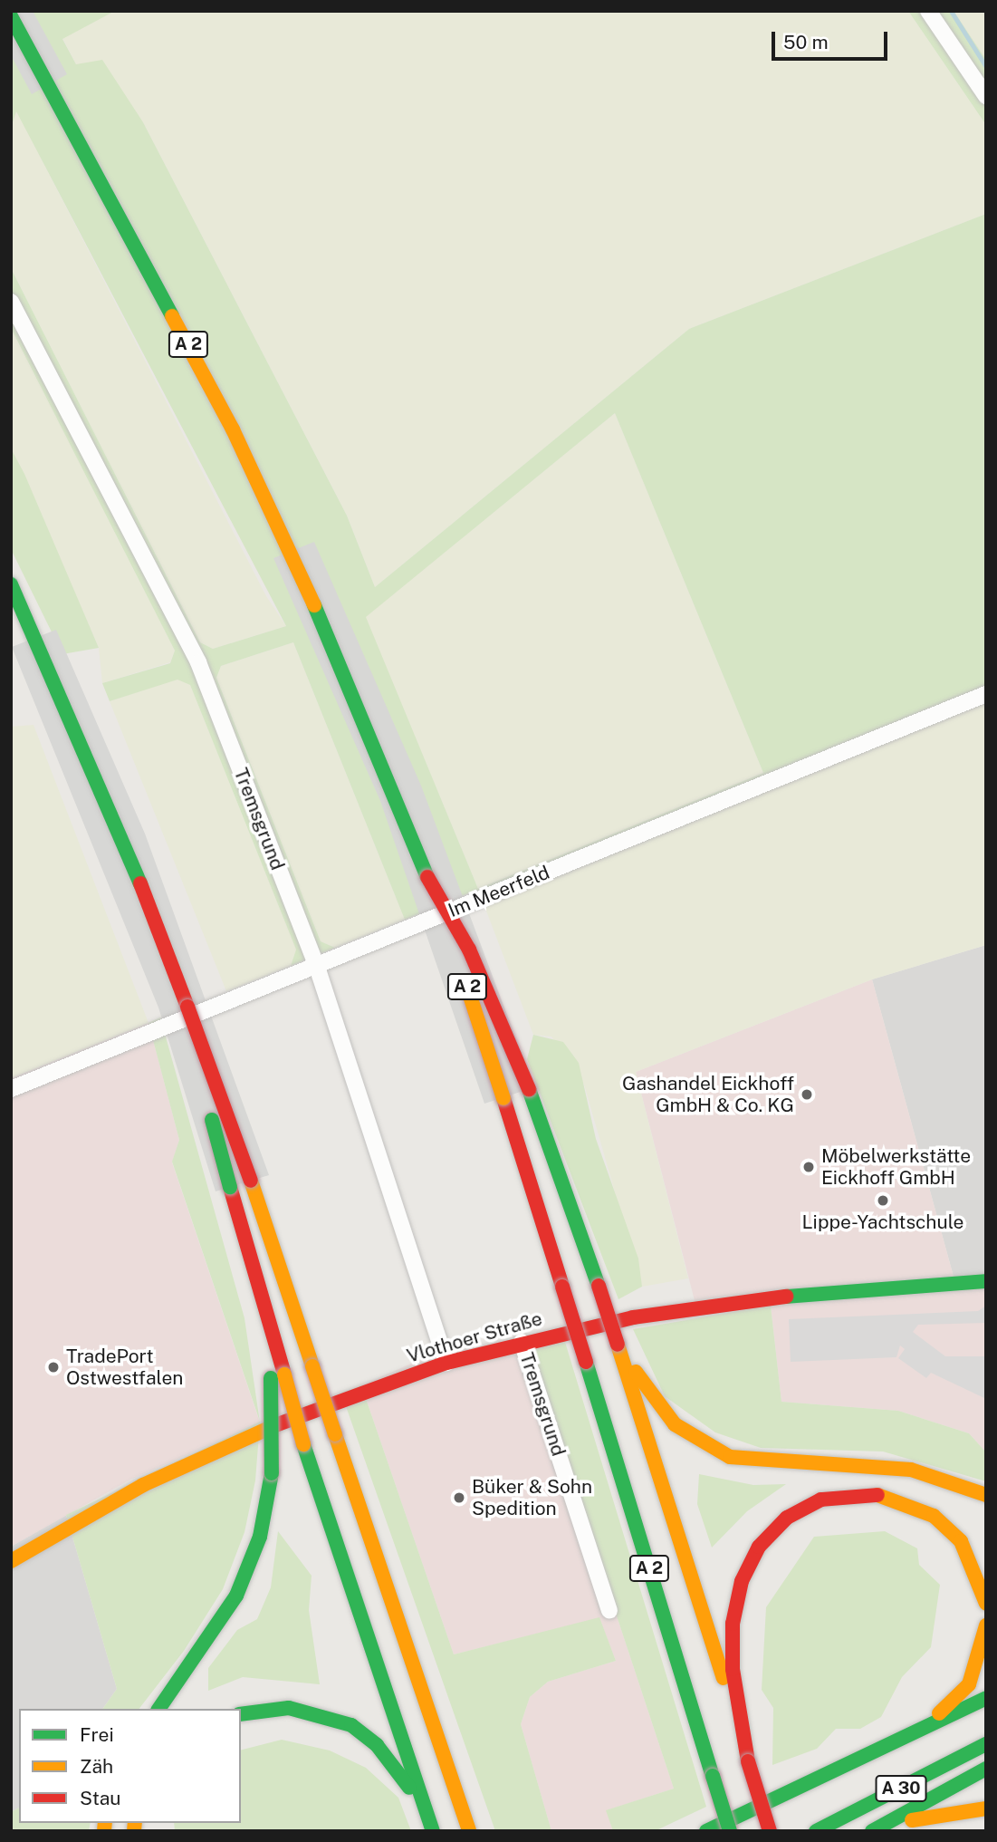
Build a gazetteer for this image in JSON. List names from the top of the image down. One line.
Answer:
{"streets":{"main road":["A 2","Vlothoer Straße","A 30"],"street":["Tremsgrund","Im Meerfeld"]},"crossings":[["Tremsgrund","Im Meerfeld"],["Tremsgrund","Vlothoer Straße"]],"places":["Gashandel Eickhoff GmbH & Co. KG","Möbelwerkstätte Eickhoff GmbH","Lippe-Yachtschule","TradePort Ostwestfalen","Büker & Sohn Spedition"],"legend":["Frei","Zäh","Stau"],"scale_bar":"50 m"}
